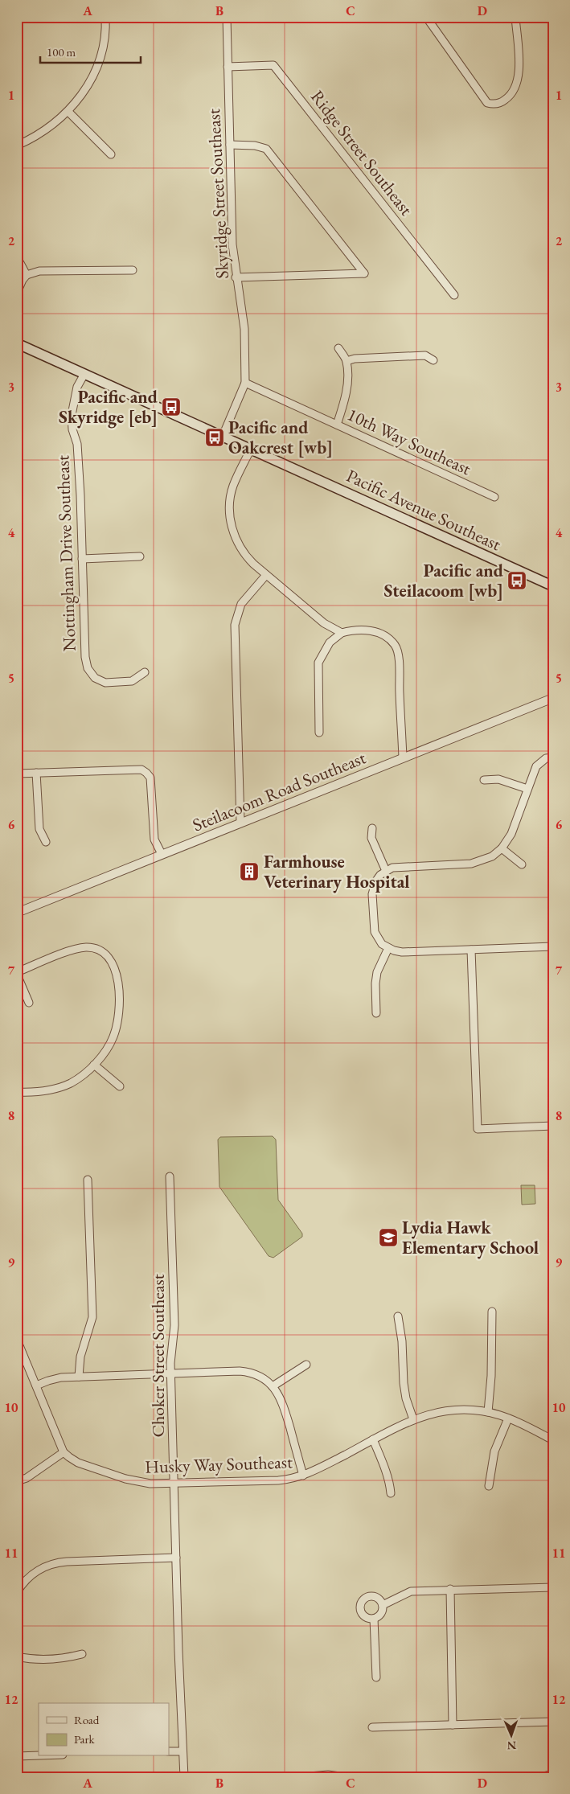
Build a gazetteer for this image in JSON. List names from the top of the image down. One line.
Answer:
{"streets":{"main road":["Pacific Avenue Southeast"],"street":["Ridge Street Southeast","Skyridge Street Southeast","10th Way Southeast","Nottingham Drive Southeast","Steilacoom Road Southeast","Choker Street Southeast","Husky Way Southeast"]},"crossings":[["Ridge Street Southeast","Skyridge Street Southeast"],["Skyridge Street Southeast","10th Way Southeast"],["Skyridge Street Southeast","Pacific Avenue Southeast"],["Pacific Avenue Southeast","Nottingham Drive Southeast"],["Choker Street Southeast","Husky Way Southeast"]],"places":{"bus stop":["Pacific and Skyridge [eb]","Pacific and Oakcrest [wb]","Pacific and Steilacoom [wb]"],"building":["Farmhouse Veterinary Hospital"],"school or university":["Lydia Hawk Elementary School"]},"legend":["Road","Park"],"scale_bar":"100 m","north":"bottom","grid":{"columns":["A","B","C","D"],"rows":["1","2","3","4","5","6","7","8","9","10","11","12"]}}
